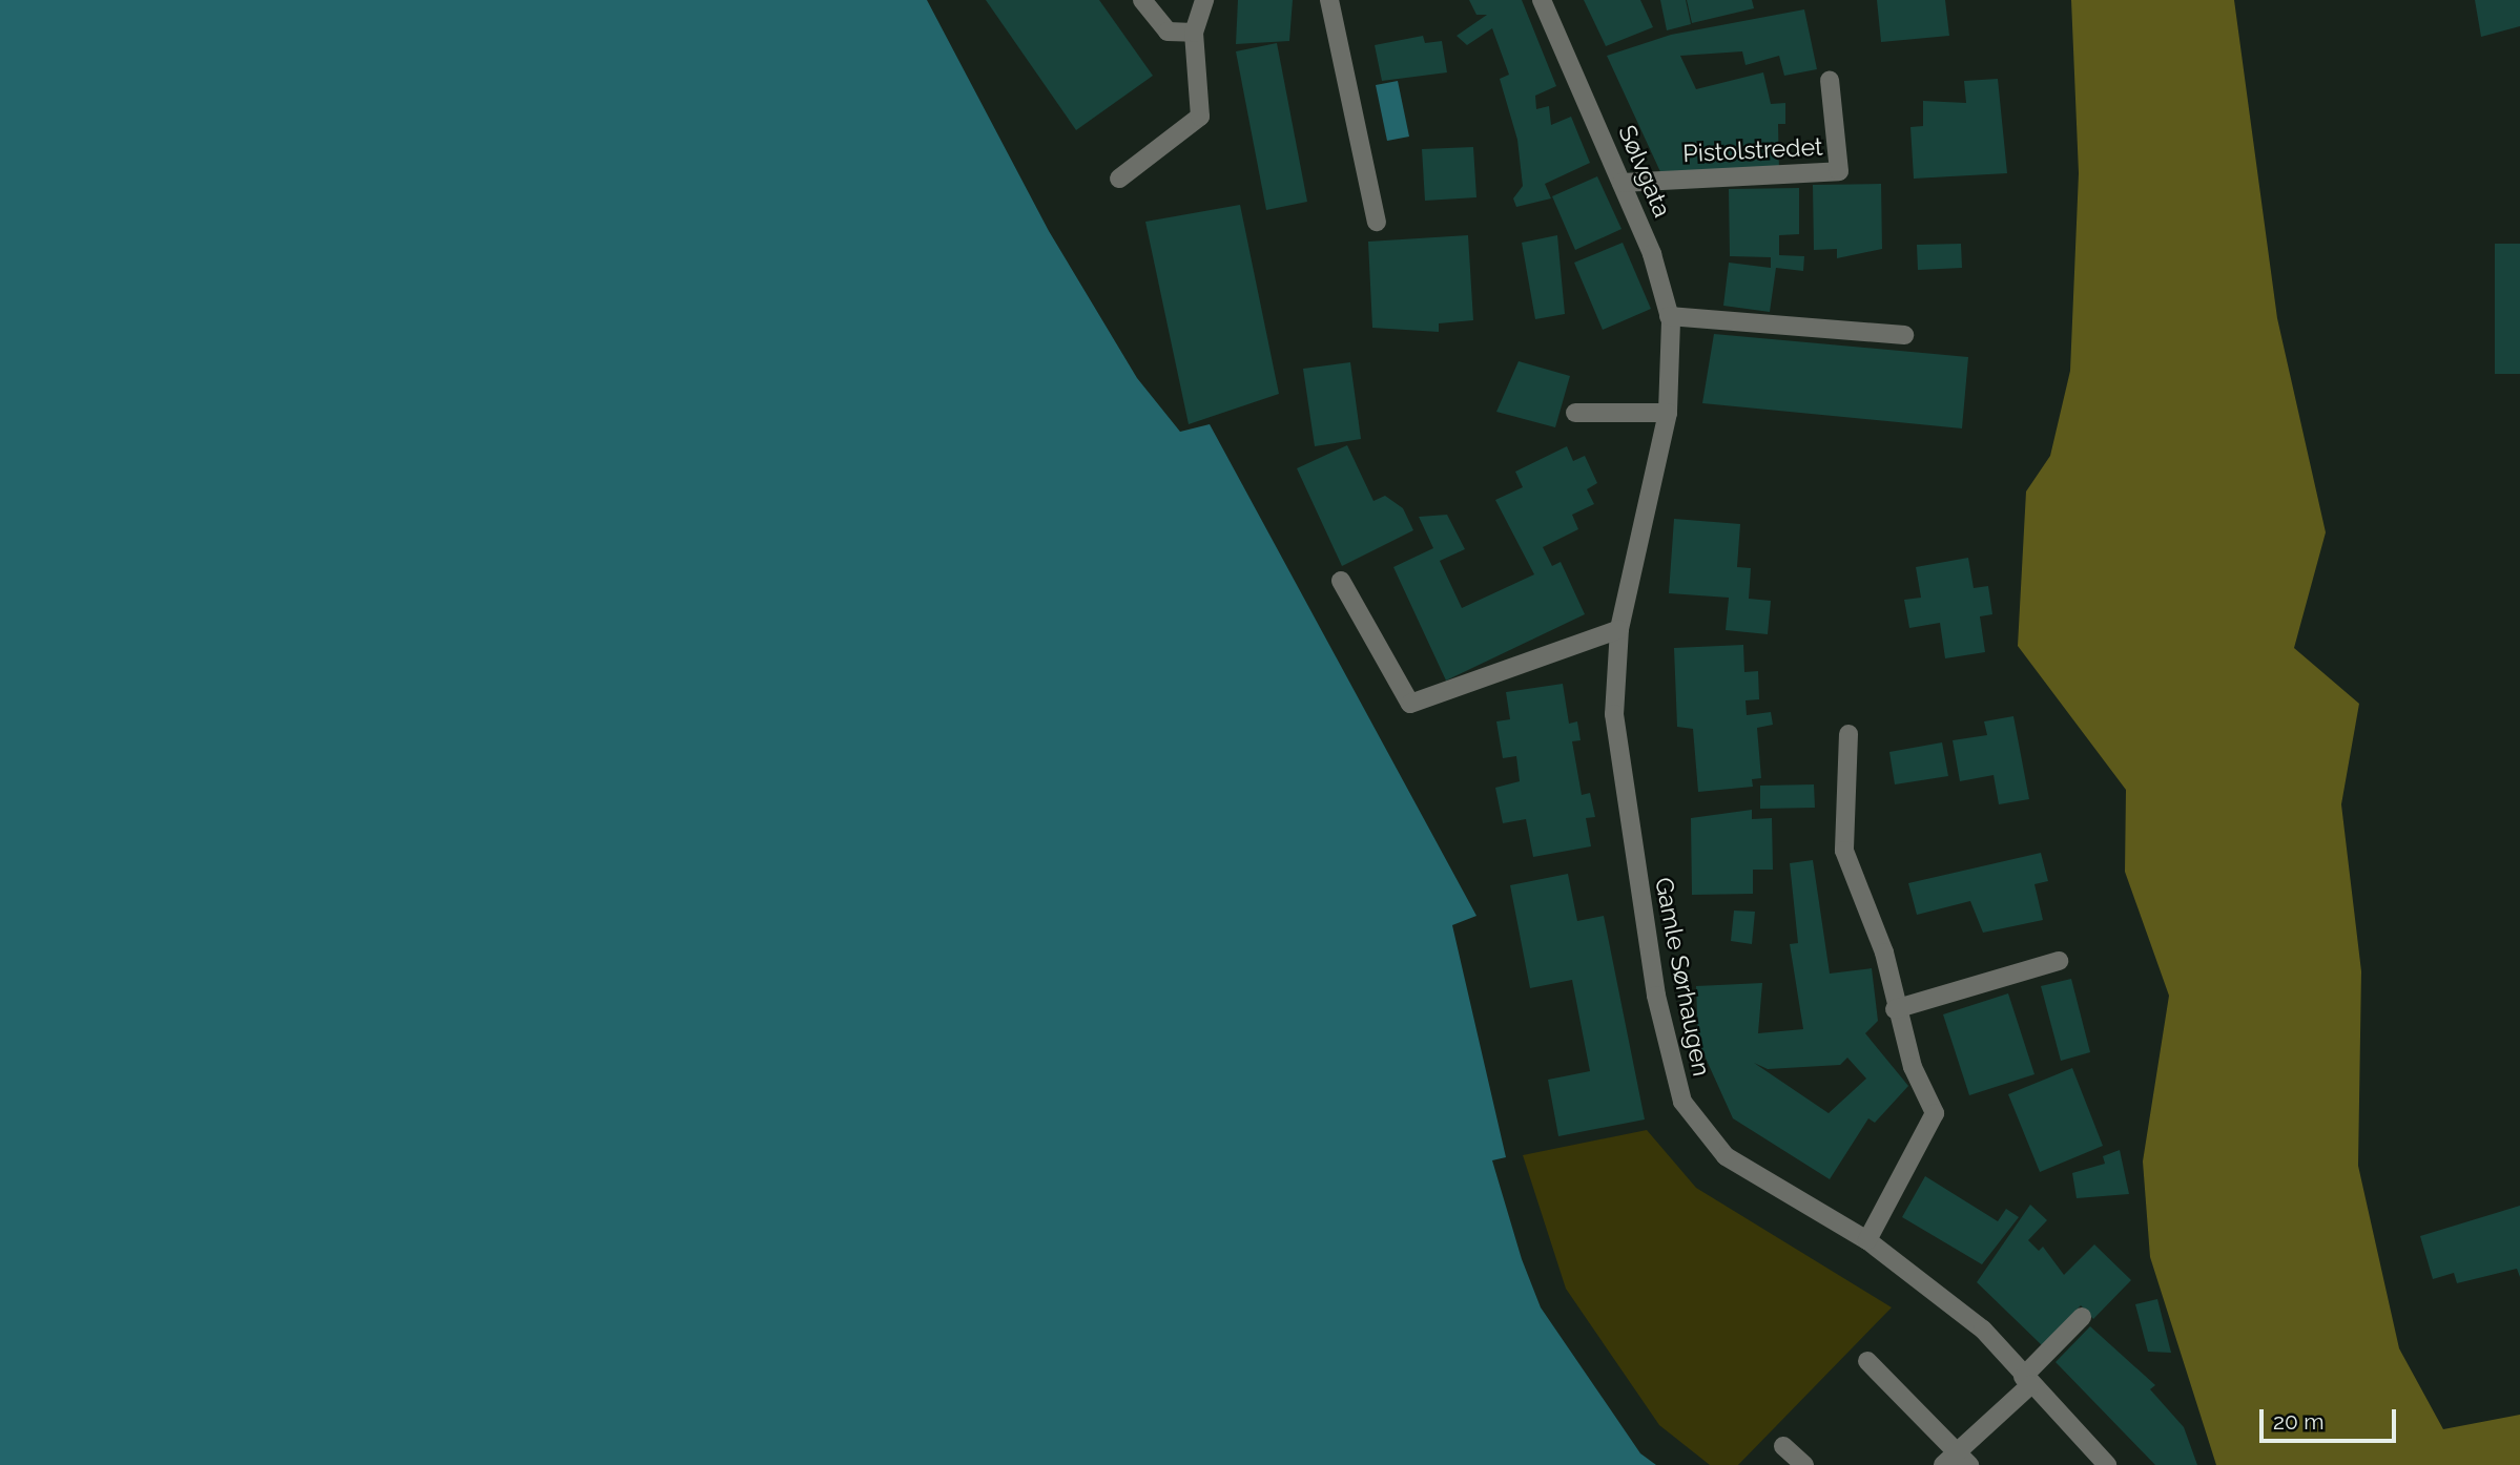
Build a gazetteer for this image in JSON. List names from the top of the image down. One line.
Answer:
{"streets":{"street":["Pistolstredet","Sølvgata","Gamle Sørhaugen"]},"crossings":[["Pistolstredet","Sølvgata"],["Sølvgata","Gamle Sørhaugen"]],"scale_bar":"20 m"}
